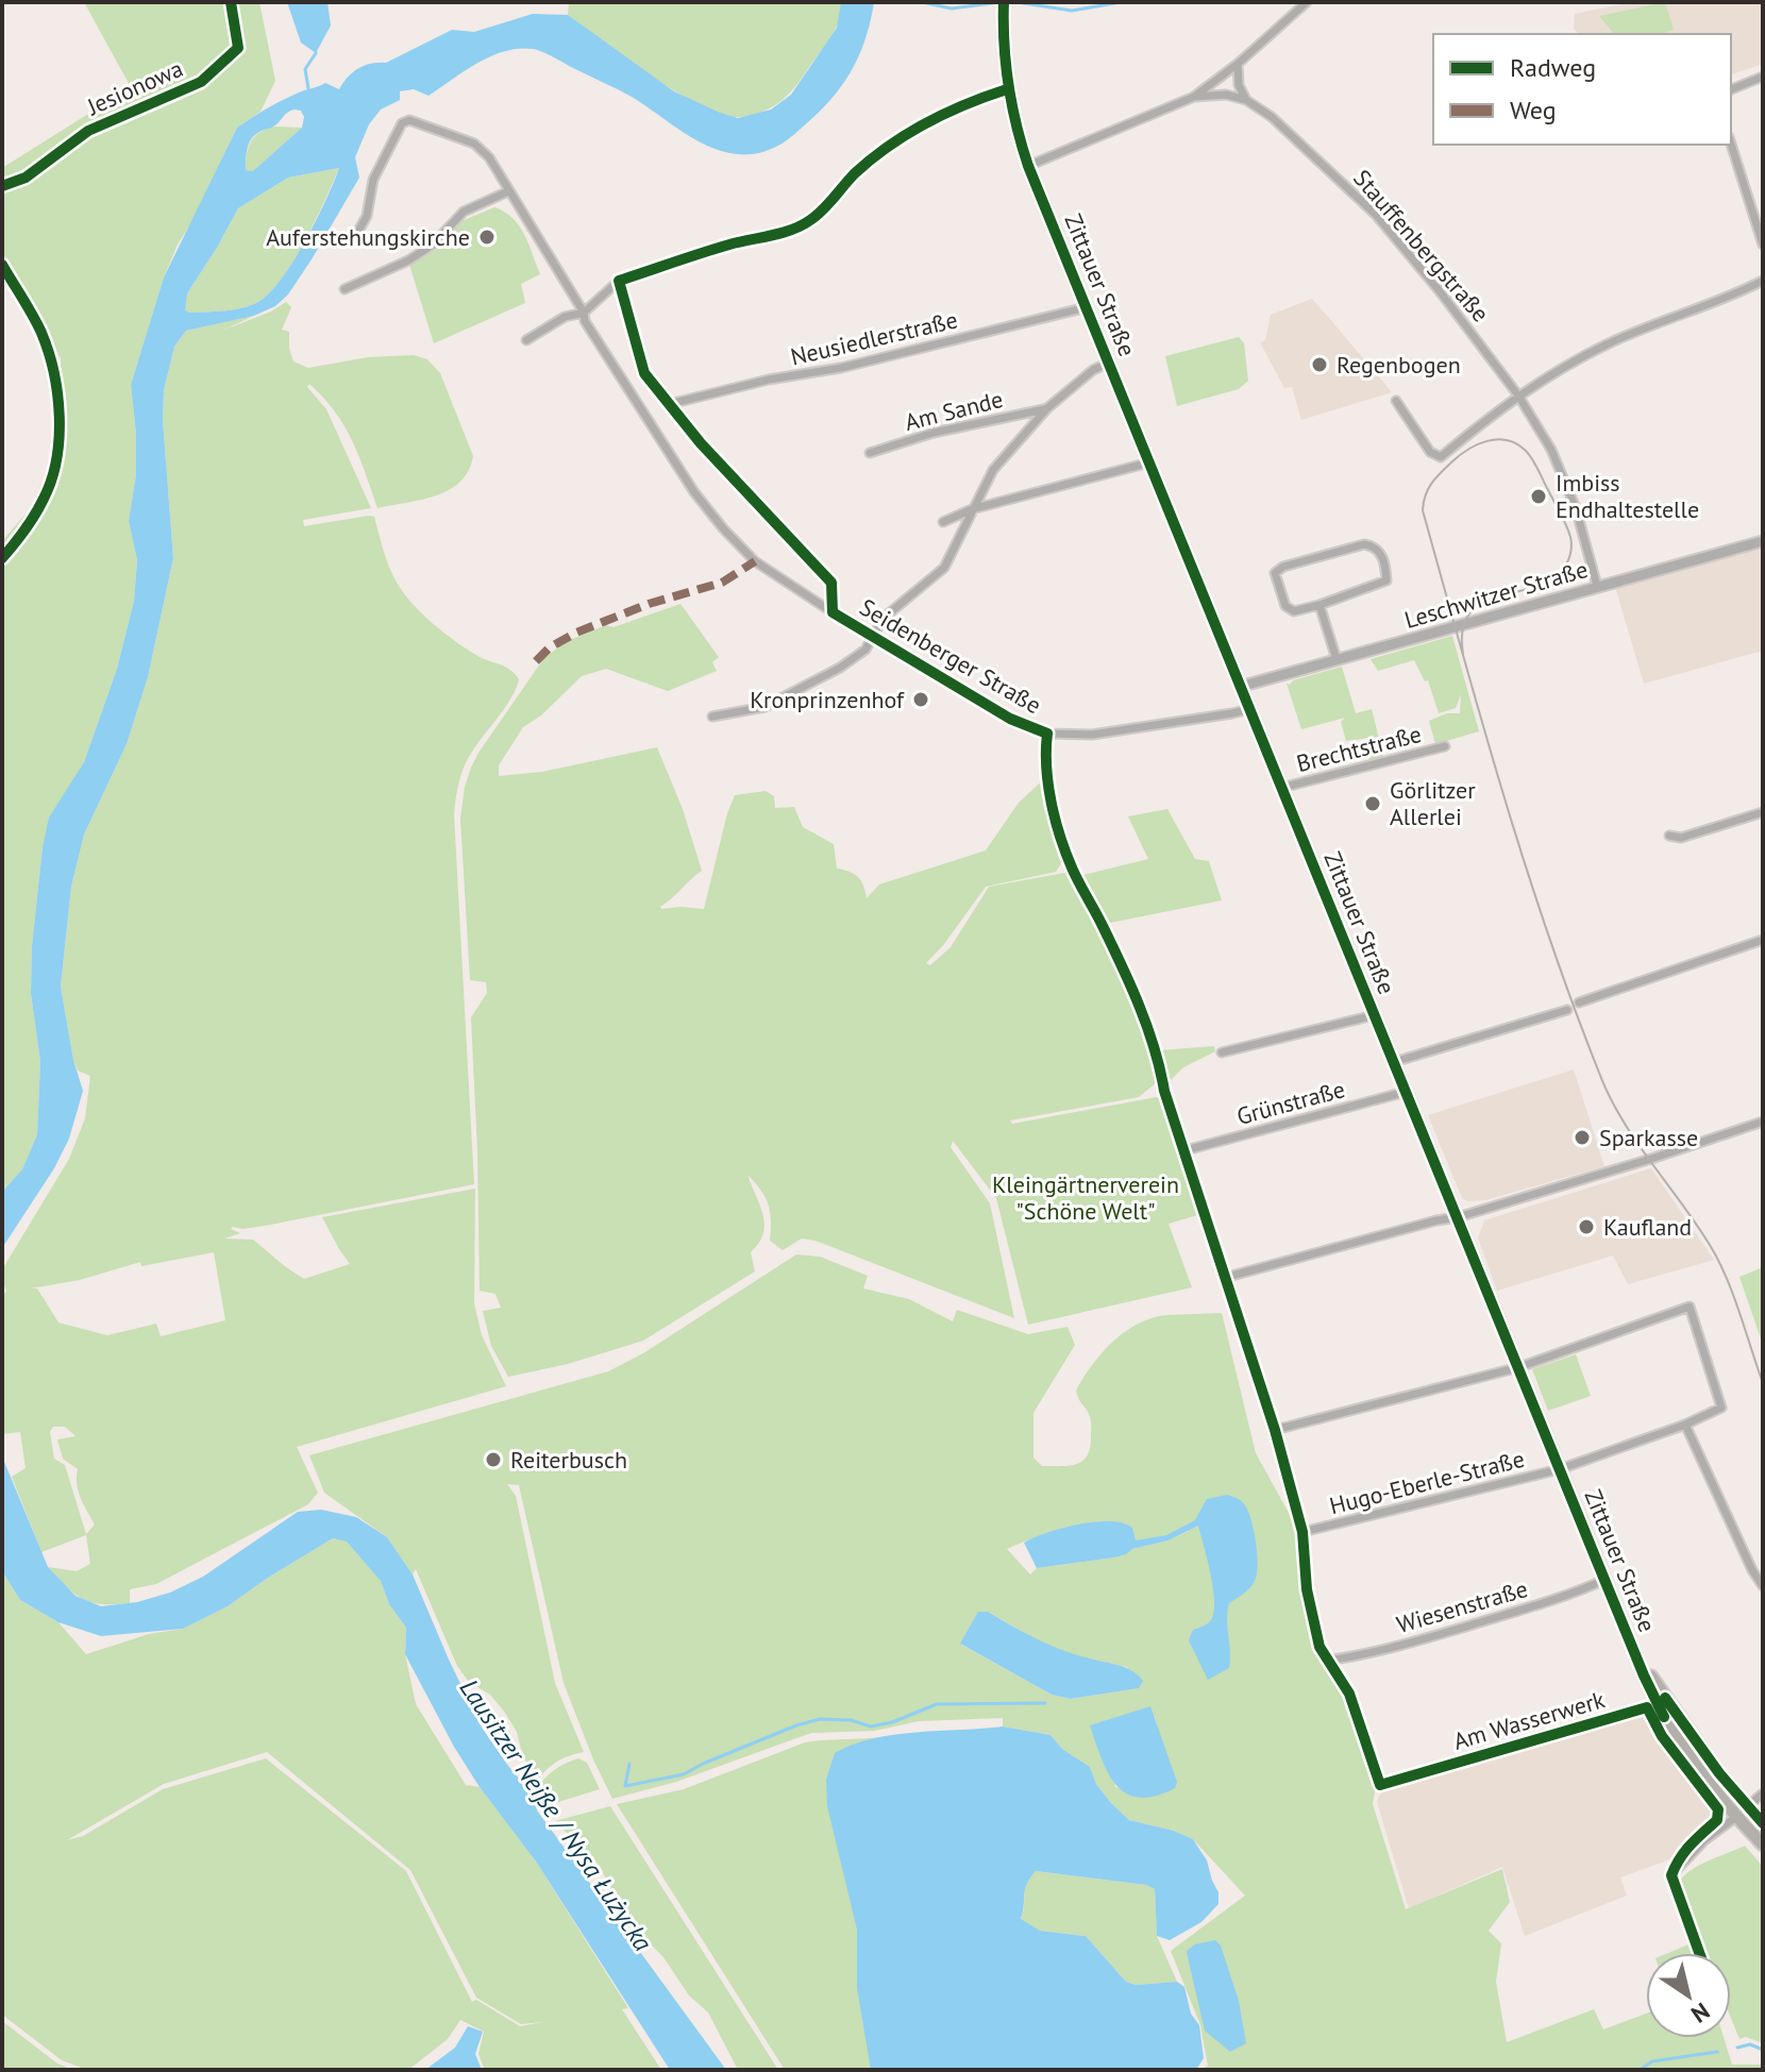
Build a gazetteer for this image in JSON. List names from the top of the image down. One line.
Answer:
{"streets":{"main road":["Zittauer Straße"],"street":["Jesionowa","Stauffenbergstraße","Neusiedlerstraße","Am Sande","Leschwitzer Straße","Seidenberger Straße","Brechtstraße","Grünstraße","Hugo-Eberle-Straße","Wiesenstraße","Am Wasserwerk"]},"crossings":[["Stauffenbergstraße","Leschwitzer Straße"],["Zittauer Straße","Neusiedlerstraße"],["Zittauer Straße","Am Sande"],["Zittauer Straße","Leschwitzer Straße"],["Zittauer Straße","Seidenberger Straße"],["Zittauer Straße","Brechtstraße"],["Zittauer Straße","Grünstraße"],["Zittauer Straße","Hugo-Eberle-Straße"],["Zittauer Straße","Wiesenstraße"],["Am Sande","Seidenberger Straße"]],"water":["Lausitzer Neiße / Nysa Łużycka"],"parks":["Kleingärtnerverein \"Schöne Welt\""],"places":["Auferstehungskirche","Regenbogen","Imbiss Endhaltestelle","Kronprinzenhof","Görlitzer Allerlei","Sparkasse","Kaufland","Reiterbusch"],"legend":["Radweg","Weg"],"north":"bottom right"}
